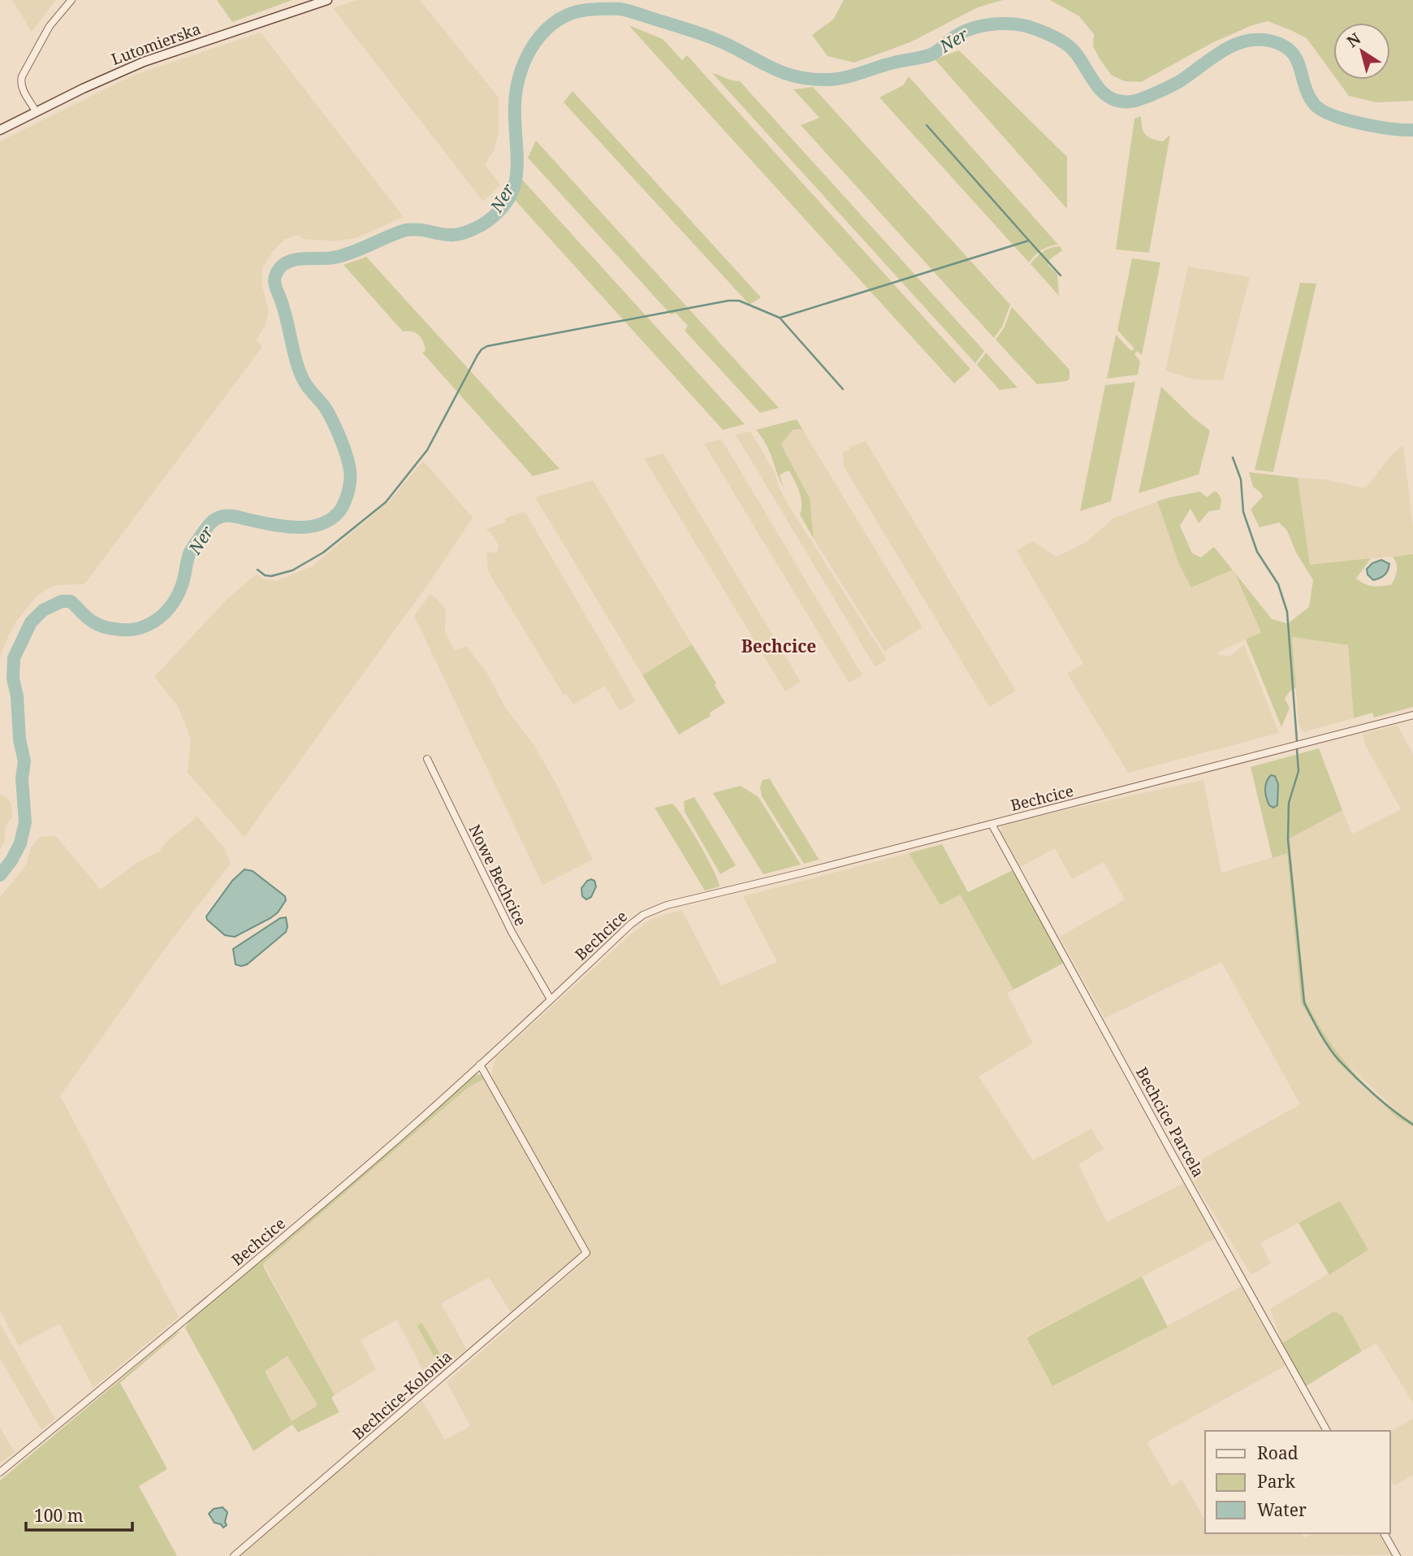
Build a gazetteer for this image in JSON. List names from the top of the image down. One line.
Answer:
{"streets":{"main road":["Lutomierska"],"street":["Bechcice","Nowe Bechcice","Bechcice Parcela","Bechcice-Kolonia"]},"crossings":[["Bechcice","Nowe Bechcice"],["Bechcice","Bechcice Parcela"],["Bechcice","Bechcice-Kolonia"]],"districts":["Bechcice"],"water":["Ner"],"legend":["Road","Park","Water"],"scale_bar":"100 m","north":"top left"}
